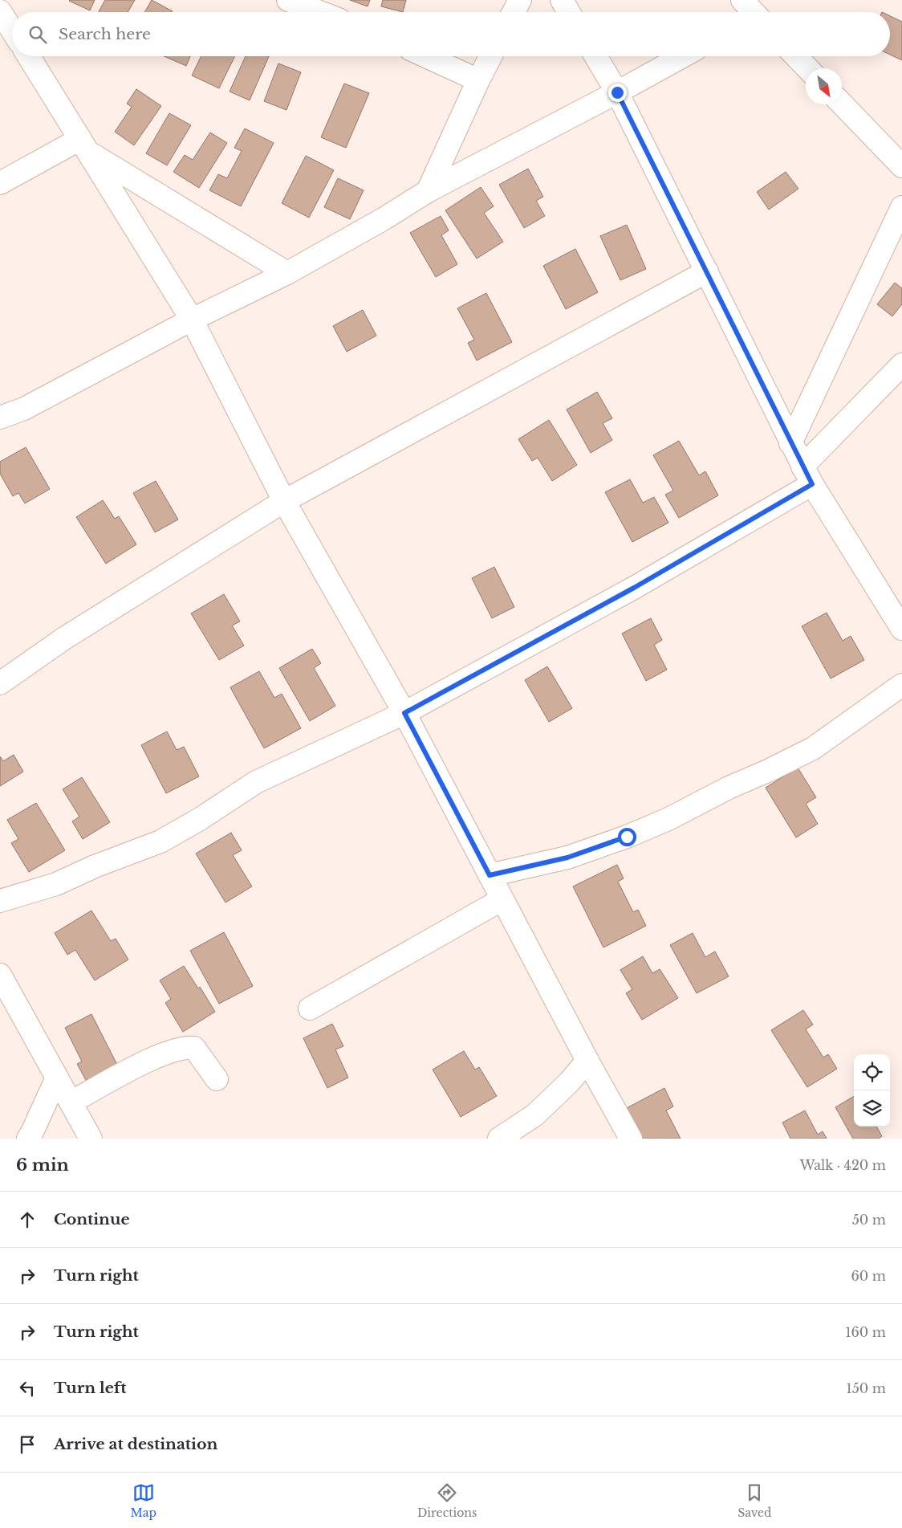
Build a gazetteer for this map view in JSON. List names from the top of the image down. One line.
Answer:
{"north":"bottom right","page":{"search":"Search here","heading":["6 min","Walk · 420 m"],"list":[["Continue","50 m"],["Turn right","60 m"],["Turn right","160 m"],["Turn left","150 m"],"Arrive at destination"],"nav":["Map","Directions","Saved"]}}
